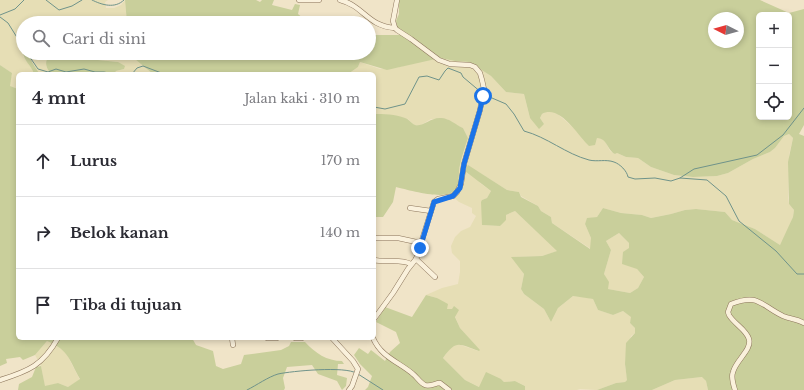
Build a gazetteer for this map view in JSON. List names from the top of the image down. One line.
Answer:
{"north":"left","page":{"map_buttons":["+","−"],"search":"Cari di sini","heading":["4 mnt","Jalan kaki · 310 m"],"list":[["Lurus","170 m"],["Belok kanan","140 m"],"Tiba di tujuan"]}}
